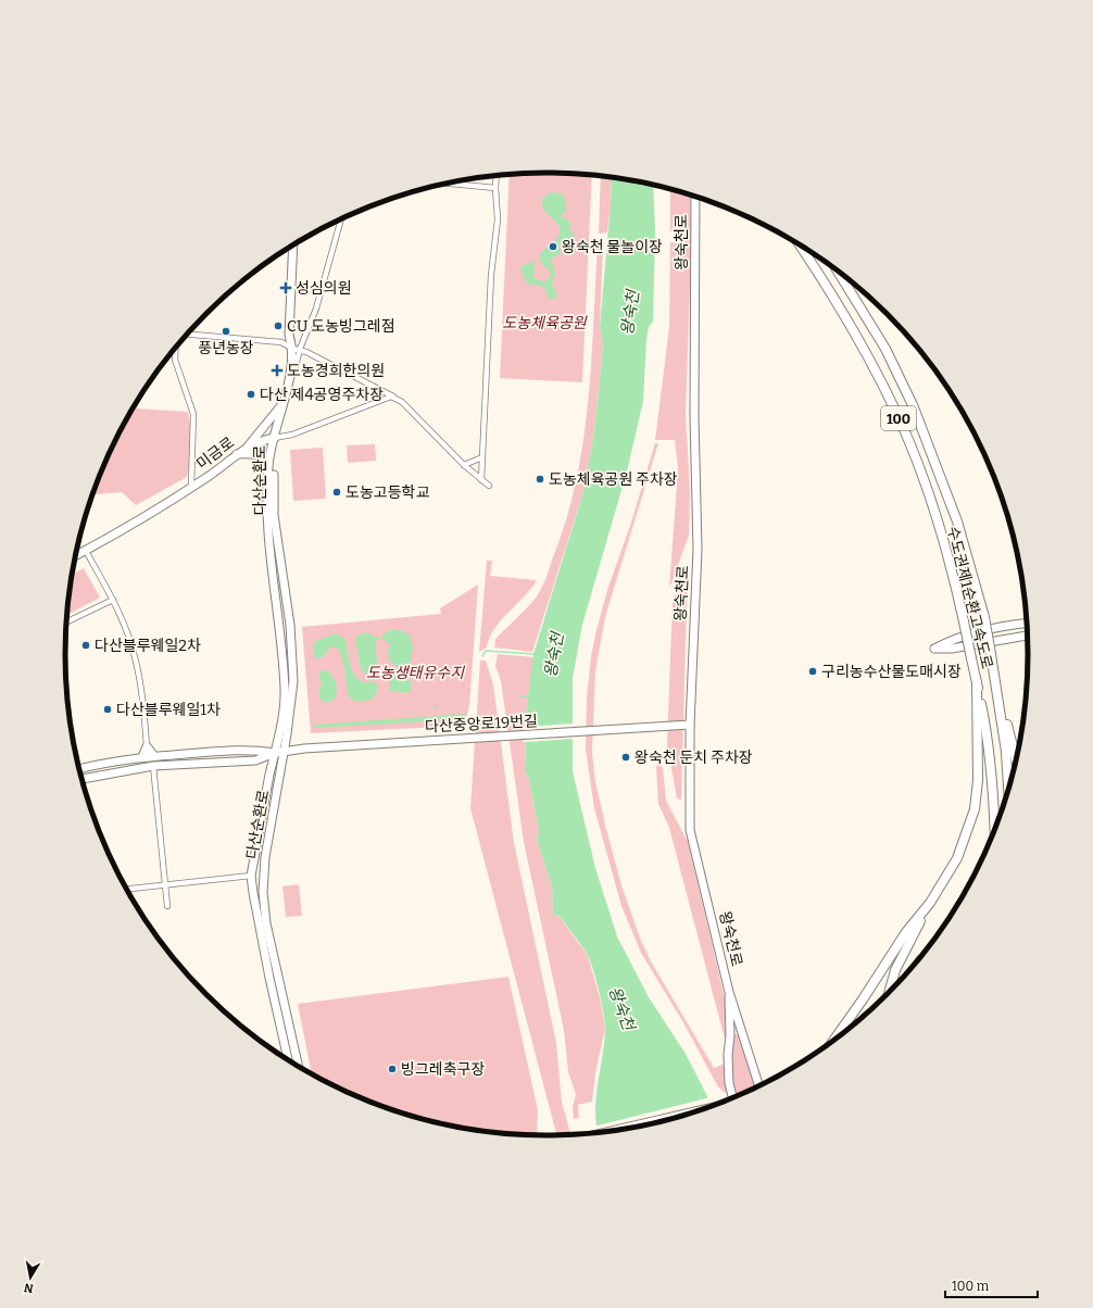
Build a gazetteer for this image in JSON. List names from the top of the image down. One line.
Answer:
{"streets":{"highway":["100","수도권제1순환고속도로"],"street":["왕숙천로","미금로","다산순환로","다산중앙로19번길"]},"crossings":[["왕숙천로","다산중앙로19번길"],["미금로","다산순환로"],["다산순환로","다산중앙로19번길"]],"water":["왕숙천"],"parks":["도농체육공원","도농생태유수지"],"places":{"other":["왕숙천 물놀이장","CU 도농빙그레점","풍년농장","다산 제4공영주차장","도농체육공원 주차장","도농고등학교","다산블루웨일2차","구리농수산물도매시장","다산블루웨일1차","왕숙천 둔치 주차장","빙그레축구장"],"health":["성심의원","도농경희한의원"]},"scale_bar":"100 m","north":"bottom"}
